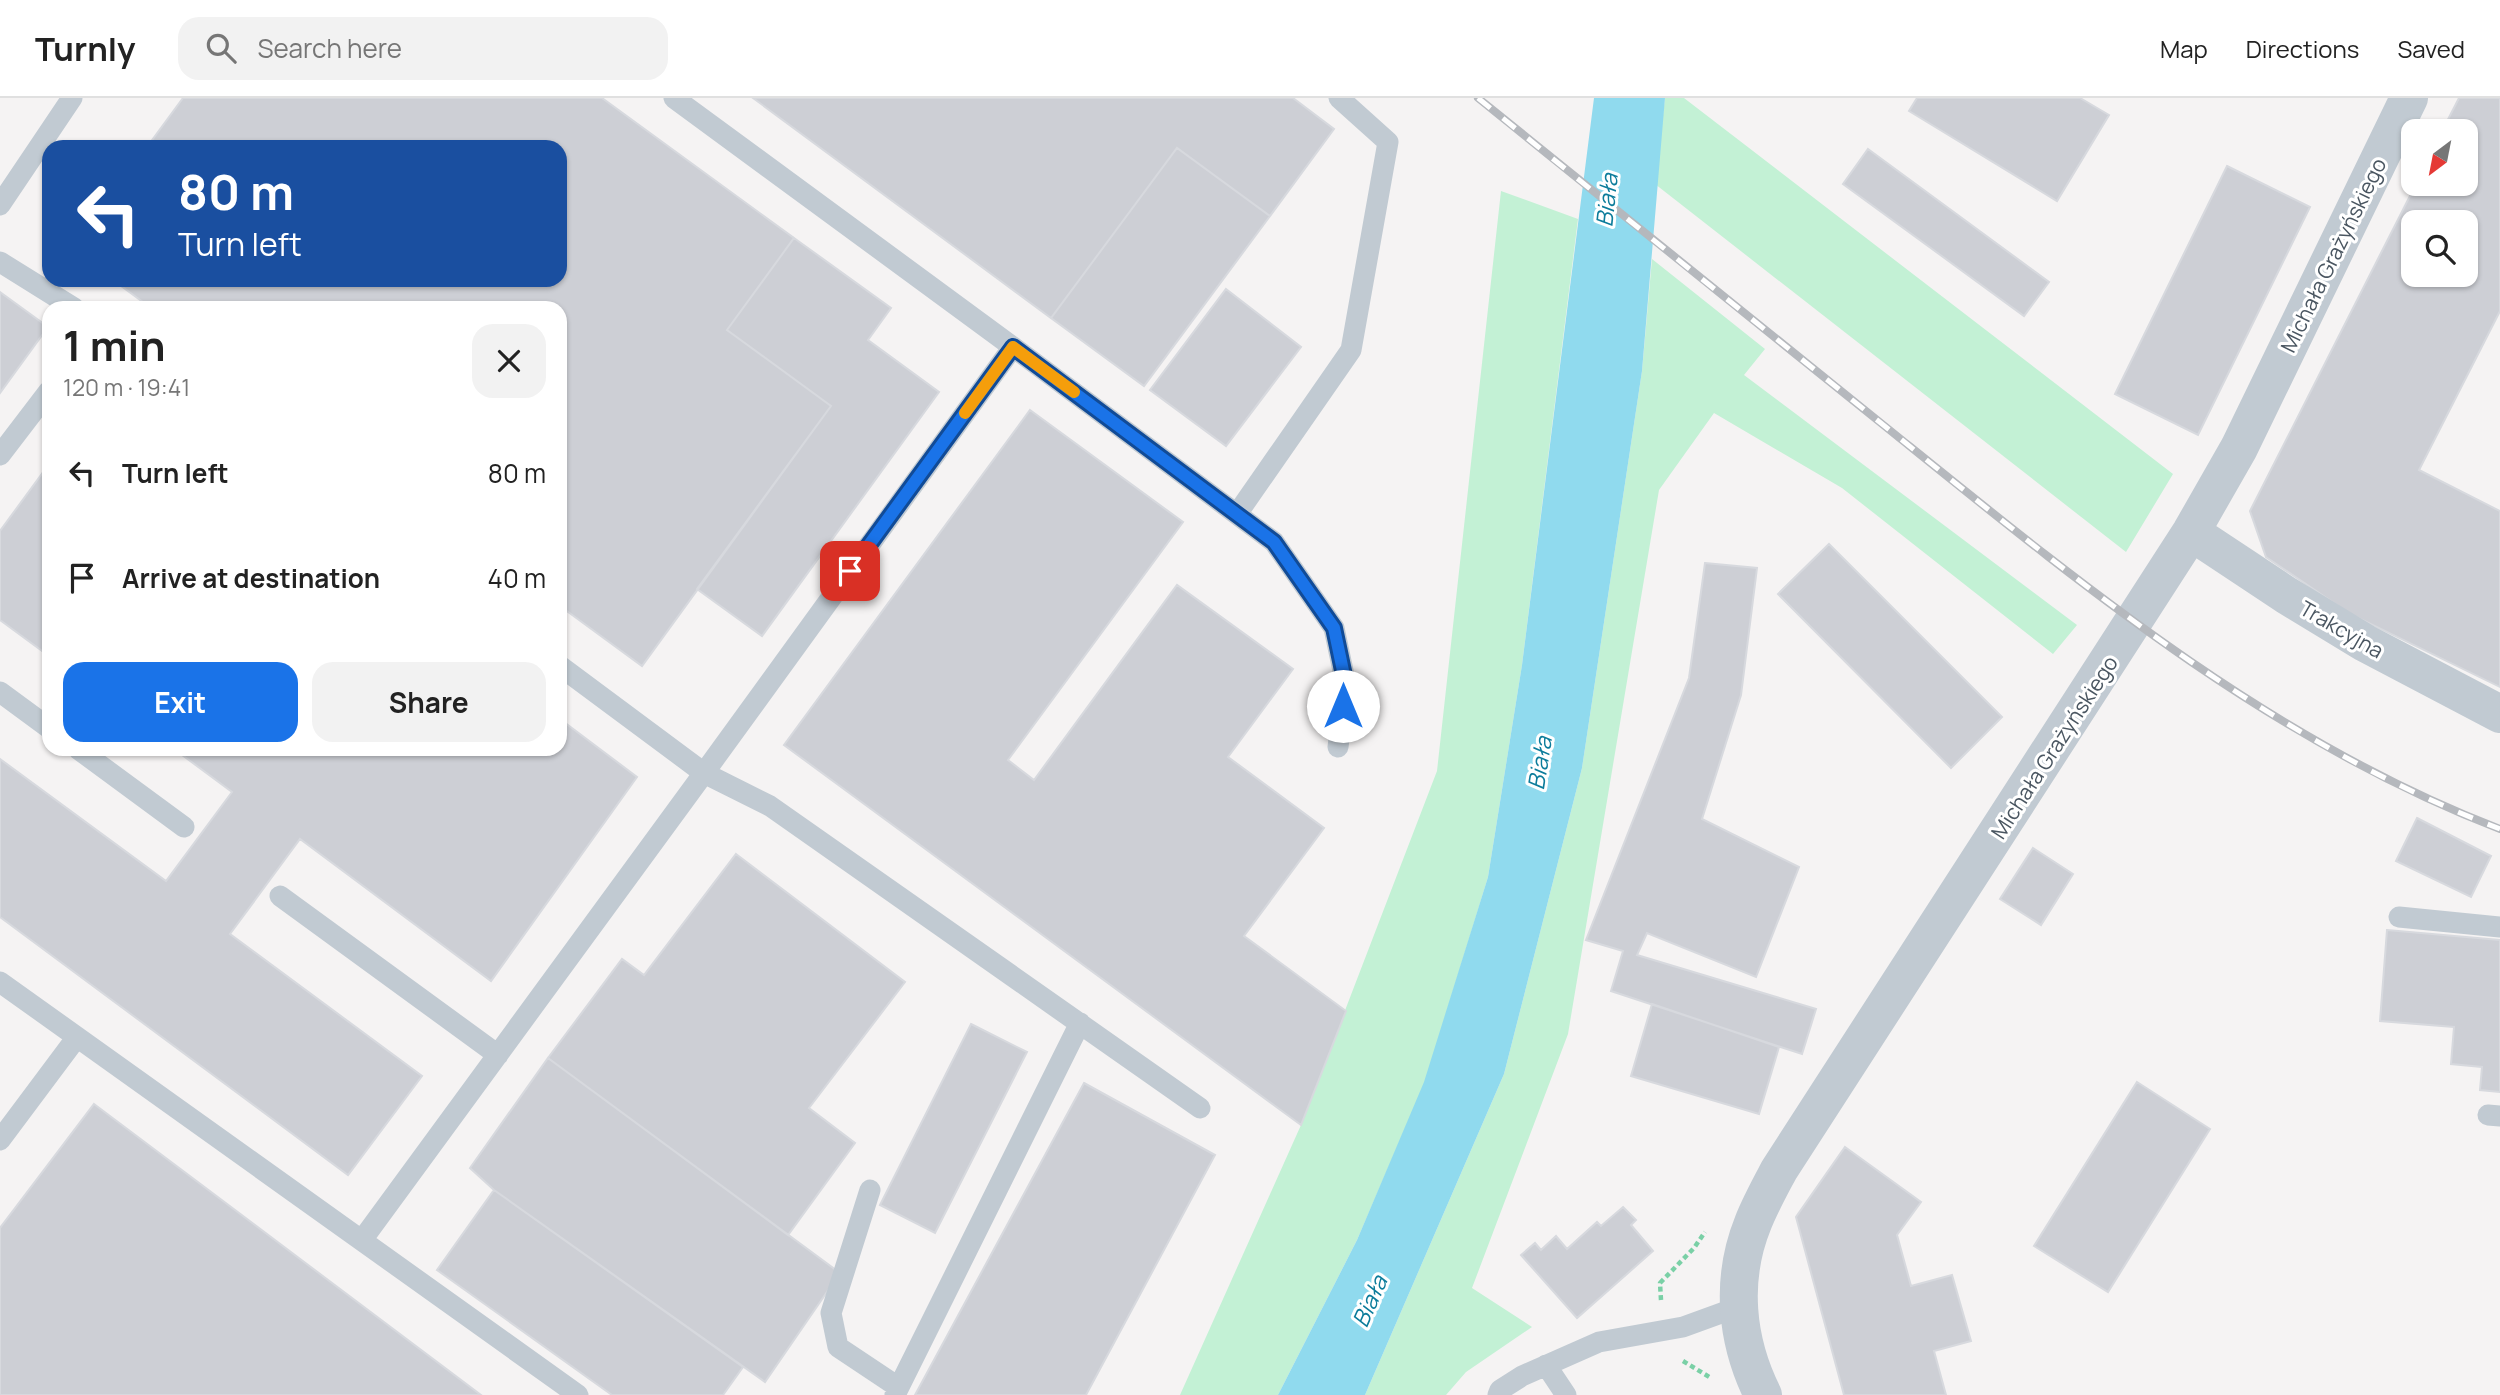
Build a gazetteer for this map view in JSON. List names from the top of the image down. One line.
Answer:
{"streets":{"street":["Michała Grażyńskiego","Trakcyjna"]},"crossings":[["Michała Grażyńskiego","Trakcyjna"]],"water":["Biała"],"north":"bottom left","page":{"header":"Turnly","search":"Search here","nav":["Map","Directions","Saved"],"turn":["80 m","Turn left"],"heading":["1 min","120 m · 19:41"],"list":[{"name":"Turn left","value":"80 m"},{"name":"Arrive at destination","value":"40 m"}],"buttons":["Exit","Share"]}}
